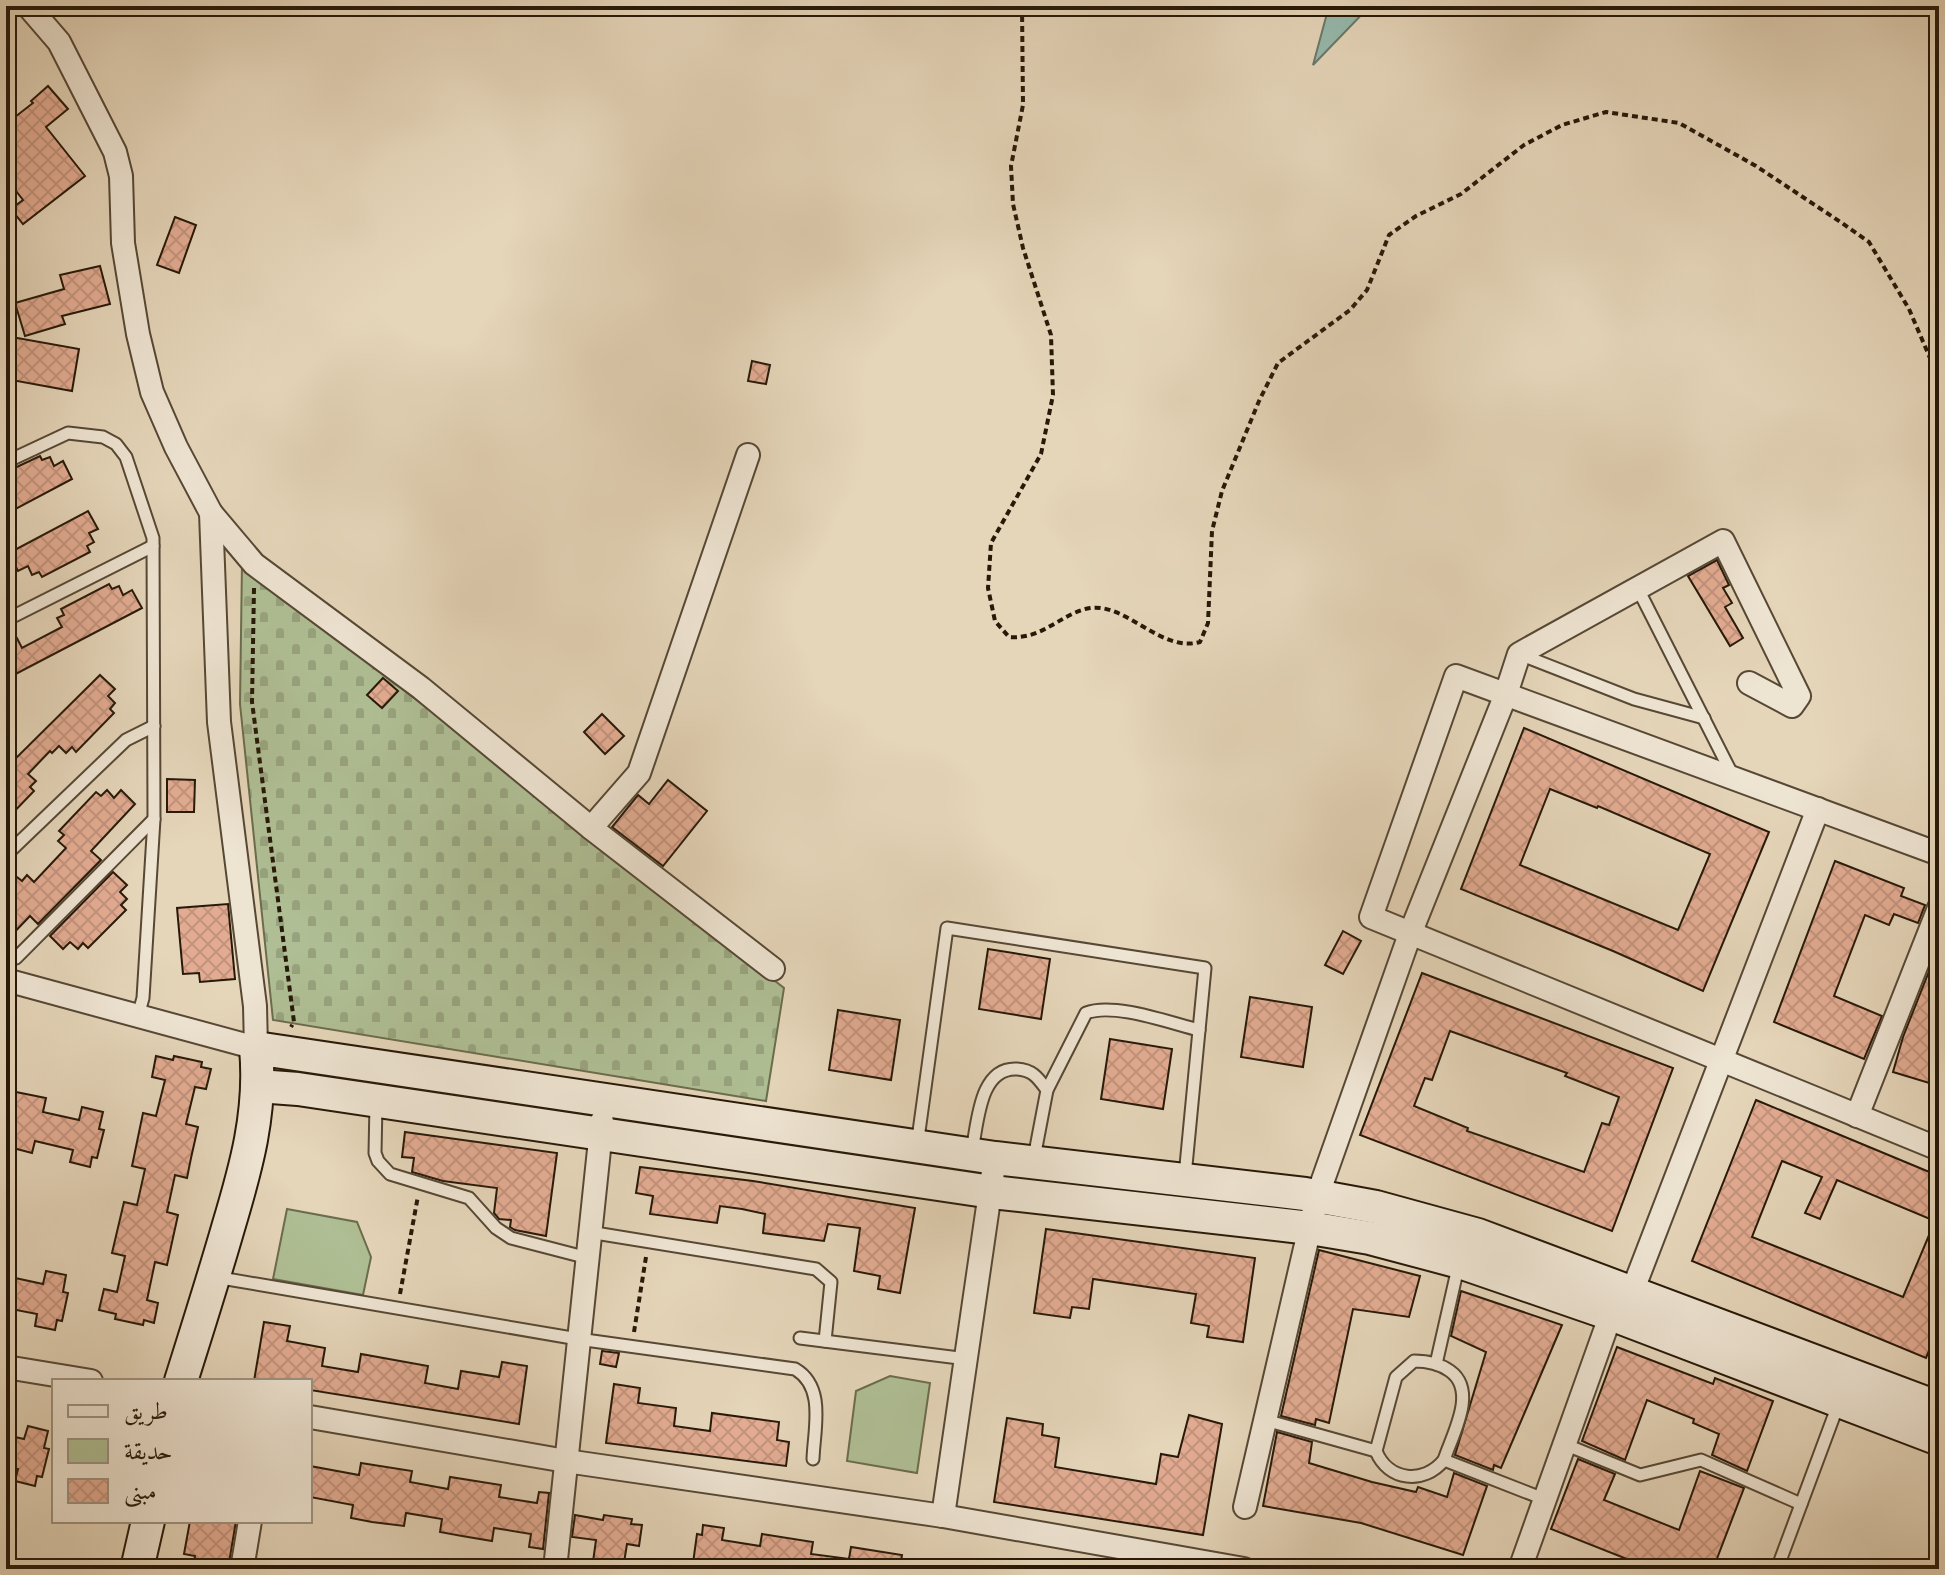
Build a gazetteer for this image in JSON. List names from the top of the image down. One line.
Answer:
{"legend":["طريق","حديقة","مبنى"]}
